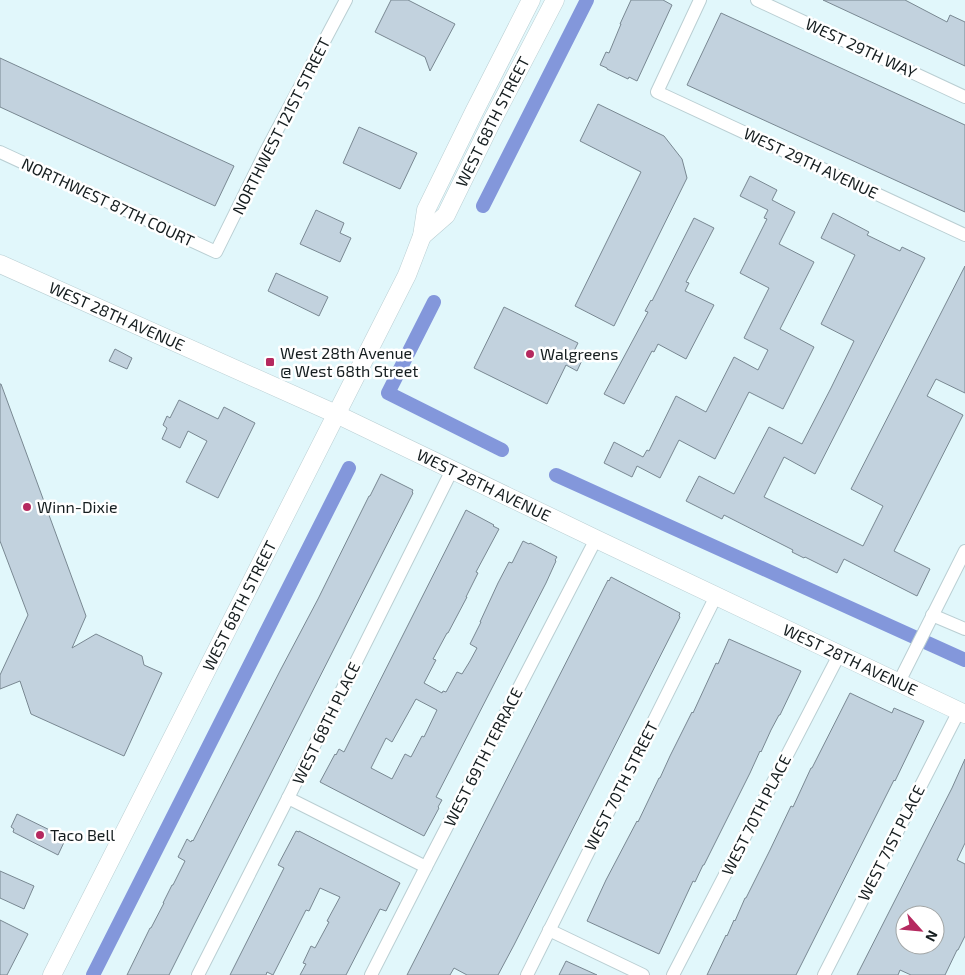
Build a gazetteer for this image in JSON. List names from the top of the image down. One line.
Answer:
{"streets":{"main road":["WEST 68TH STREET","WEST 28TH AVENUE"],"street":["WEST 29TH WAY","NORTHWEST 121ST STREET","WEST 29TH AVENUE","NORTHWEST 87TH COURT","WEST 68TH PLACE","WEST 69TH TERRACE","WEST 70TH STREET","WEST 70TH PLACE","WEST 71ST PLACE"]},"crossings":[["WEST 68TH STREET","WEST 28TH AVENUE"],["NORTHWEST 121ST STREET","NORTHWEST 87TH COURT"],["WEST 28TH AVENUE","WEST 68TH PLACE"],["WEST 28TH AVENUE","WEST 69TH TERRACE"],["WEST 28TH AVENUE","WEST 70TH STREET"],["WEST 28TH AVENUE","WEST 70TH PLACE"],["WEST 28TH AVENUE","WEST 71ST PLACE"]],"places":{"other":["Walgreens","Winn-Dixie","Taco Bell"],"transit":["West 28th Avenue @ West 68th Street"]},"north":"bottom right"}
